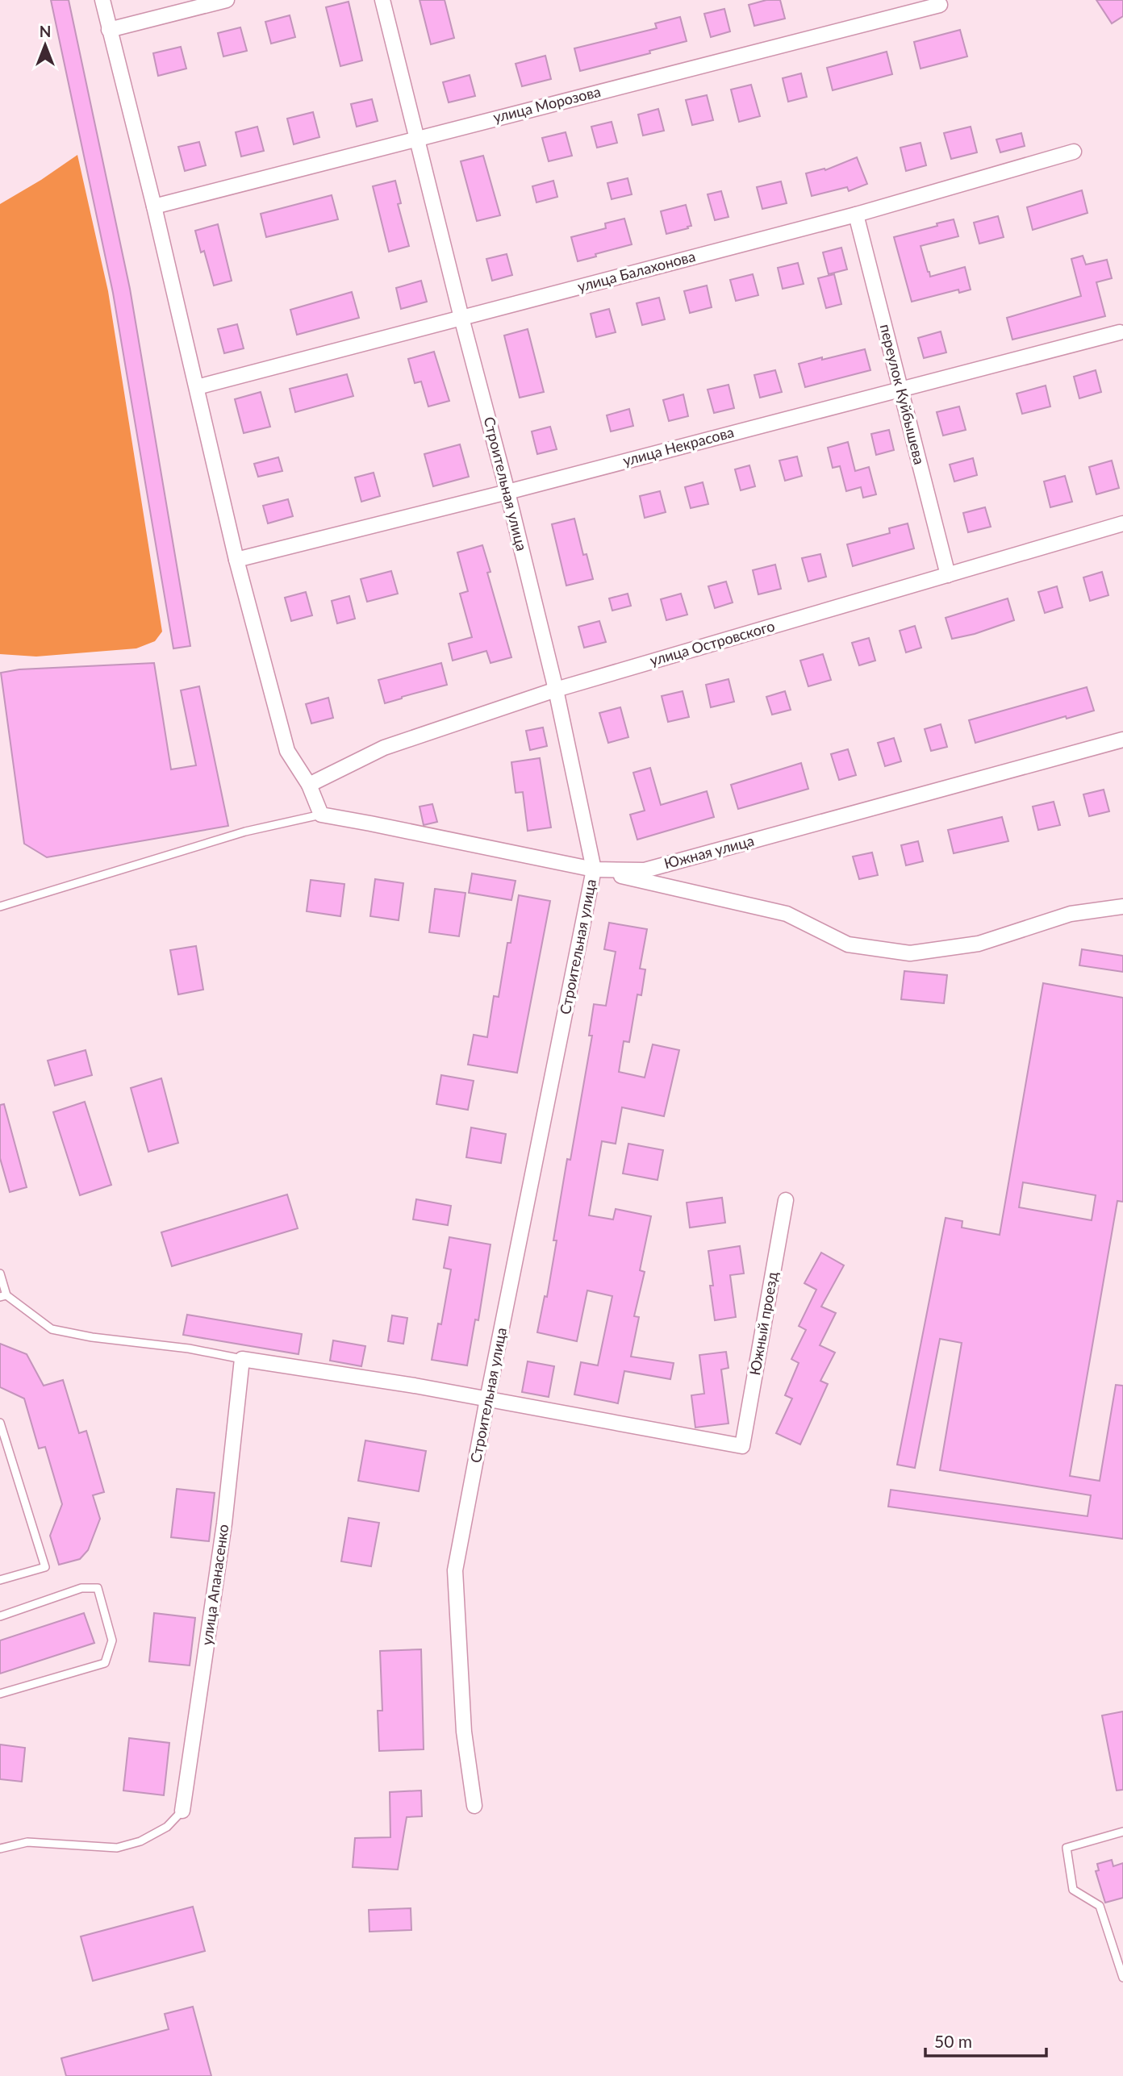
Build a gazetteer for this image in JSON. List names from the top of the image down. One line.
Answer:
{"streets":{"street":["улица Морозова","улица Балахонова","переулок Куйбышева","улица Некрасова","Строительная улица","улица Островского","Южная улица","Южный проезд","улица Апанасенко"]},"crossings":[["улица Морозова","Строительная улица"],["улица Балахонова","переулок Куйбышева"],["улица Балахонова","Строительная улица"],["переулок Куйбышева","улица Некрасова"],["переулок Куйбышева","улица Островского"],["улица Некрасова","Строительная улица"],["Строительная улица","улица Островского"],["Строительная улица","Южная улица"],["Строительная улица","Южный проезд"]],"scale_bar":"50 m","north":"top"}
